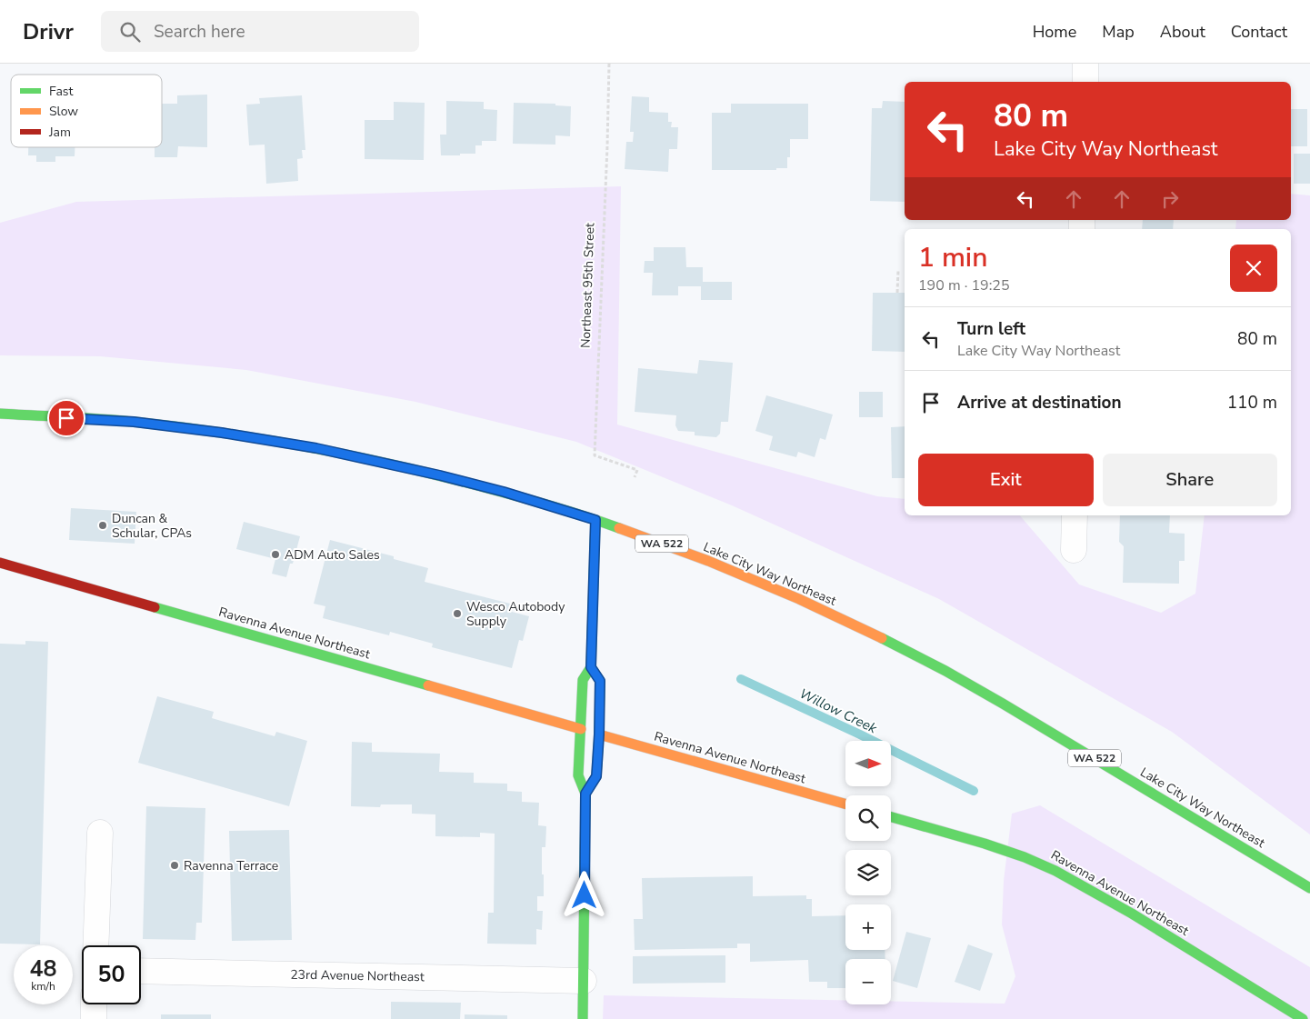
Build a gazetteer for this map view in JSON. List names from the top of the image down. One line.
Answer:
{"streets":{"main road":["WA 522","Lake City Way Northeast","Ravenna Avenue Northeast"],"street":["23rd Avenue Northeast"],"path":["Northeast 95th Street"]},"water":["Willow Creek"],"places":["Duncan & Schular, CPAs","ADM Auto Sales","Wesco Autobody Supply","Ravenna Terrace"],"legend":["Fast","Slow","Jam"],"north":"right","page":{"header":"Drivr","search":"Search here","nav":["Home","Map","About","Contact"],"turn":["80 m","Lake City Way Northeast"],"heading":["1 min","190 m · 19:25"],"list":[{"name":"Turn left","note":"Lake City Way Northeast","value":"80 m"},{"name":"Arrive at destination","value":"110 m"}],"buttons":["Exit","Share"],"map_buttons":["+","−"],"speed":"48 km/h","limit":"50"}}
